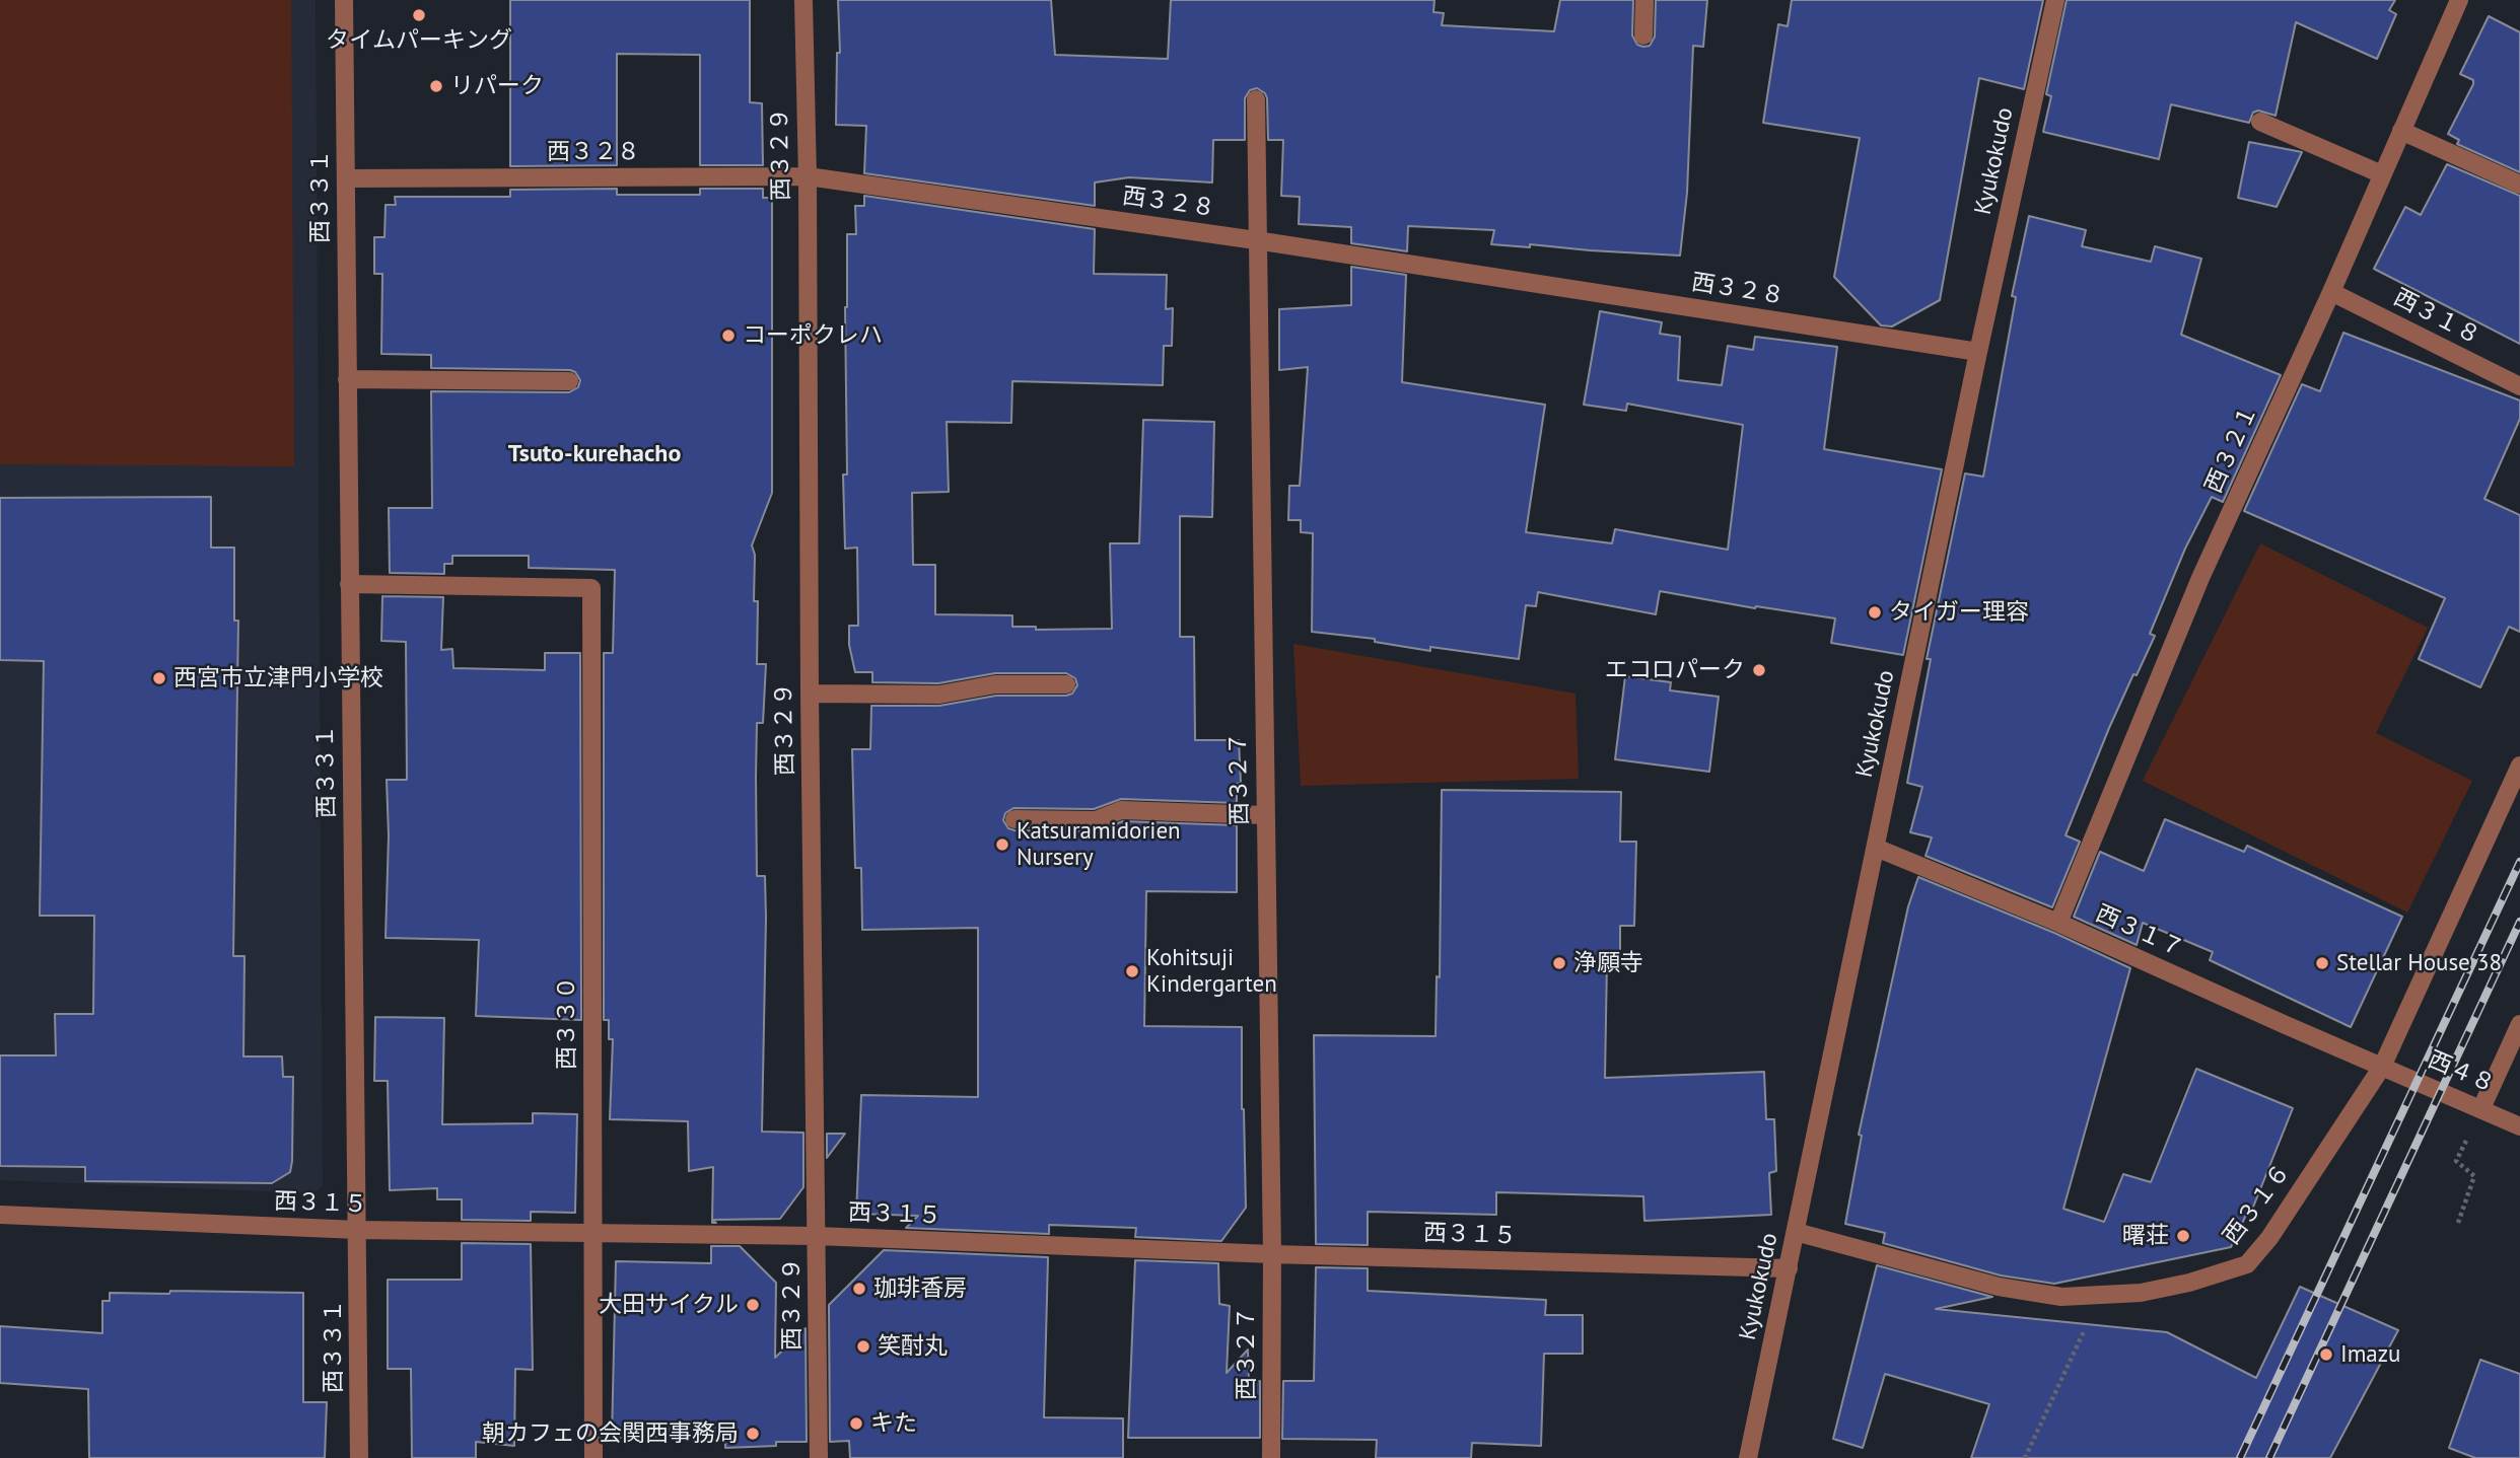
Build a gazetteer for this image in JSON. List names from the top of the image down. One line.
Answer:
{"streets":{"street":["西３２８","西３２９","Kyukokudo","西３３１","西３１８","西３２１","西３２７","西３１７","西３３０","西４８","西３１５","西３１６"]},"crossings":[["西３２８","西３２９"],["西３２８","Kyukokudo"],["西３２８","西３３１"],["西３２８","西３２７"],["西３２９","西３１５"],["Kyukokudo","西３１７"],["Kyukokudo","西３１５"],["Kyukokudo","西３１６"],["西３３１","西３３０"],["西３３１","西３１５"],["西３１８","西３２１"],["西３２１","西３１７"],["西３２７","西３１５"],["西３１７","西４８"],["西３１７","西３１６"],["西３３０","西３１５"],["西４８","西３１６"]],"districts":["Tsuto-kurehacho"],"places":["タイムパーキング","リパーク","コーポクレハ","タイガー理容","エコロパーク","西宮市立津門小学校","Katsuramidorien Nursery","浄願寺","Stellar House 38","Kohitsuji Kindergarten","曙荘","珈琲香房","大田サイクル","笑酎丸","Imazu","キた","朝カフェの会関西事務局"]}
